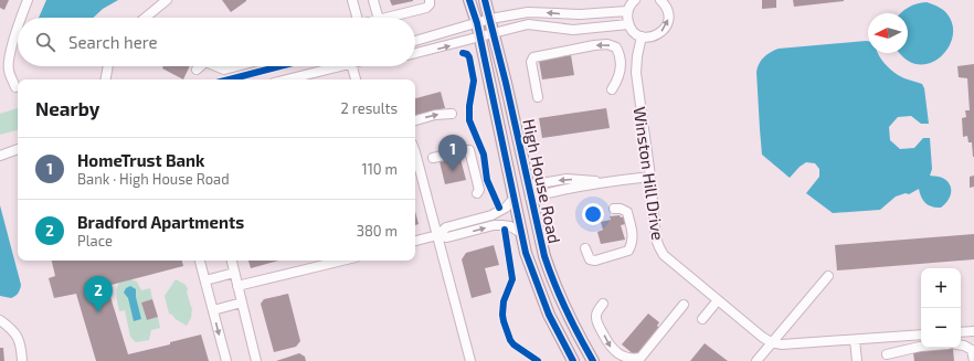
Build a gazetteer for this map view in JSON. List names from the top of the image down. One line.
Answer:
{"streets":{"main road":["High House Road"],"street":["Winston Hill Drive"]},"north":"left","page":{"search":"Search here","heading":["Nearby","2 results"],"pins":["1","2"],"list":[{"mark":"1","name":"HomeTrust Bank","note":"Bank · High House Road","value":"110 m"},{"mark":"2","name":"Bradford Apartments","note":"Place","value":"380 m"}],"map_buttons":["+","−"]}}
